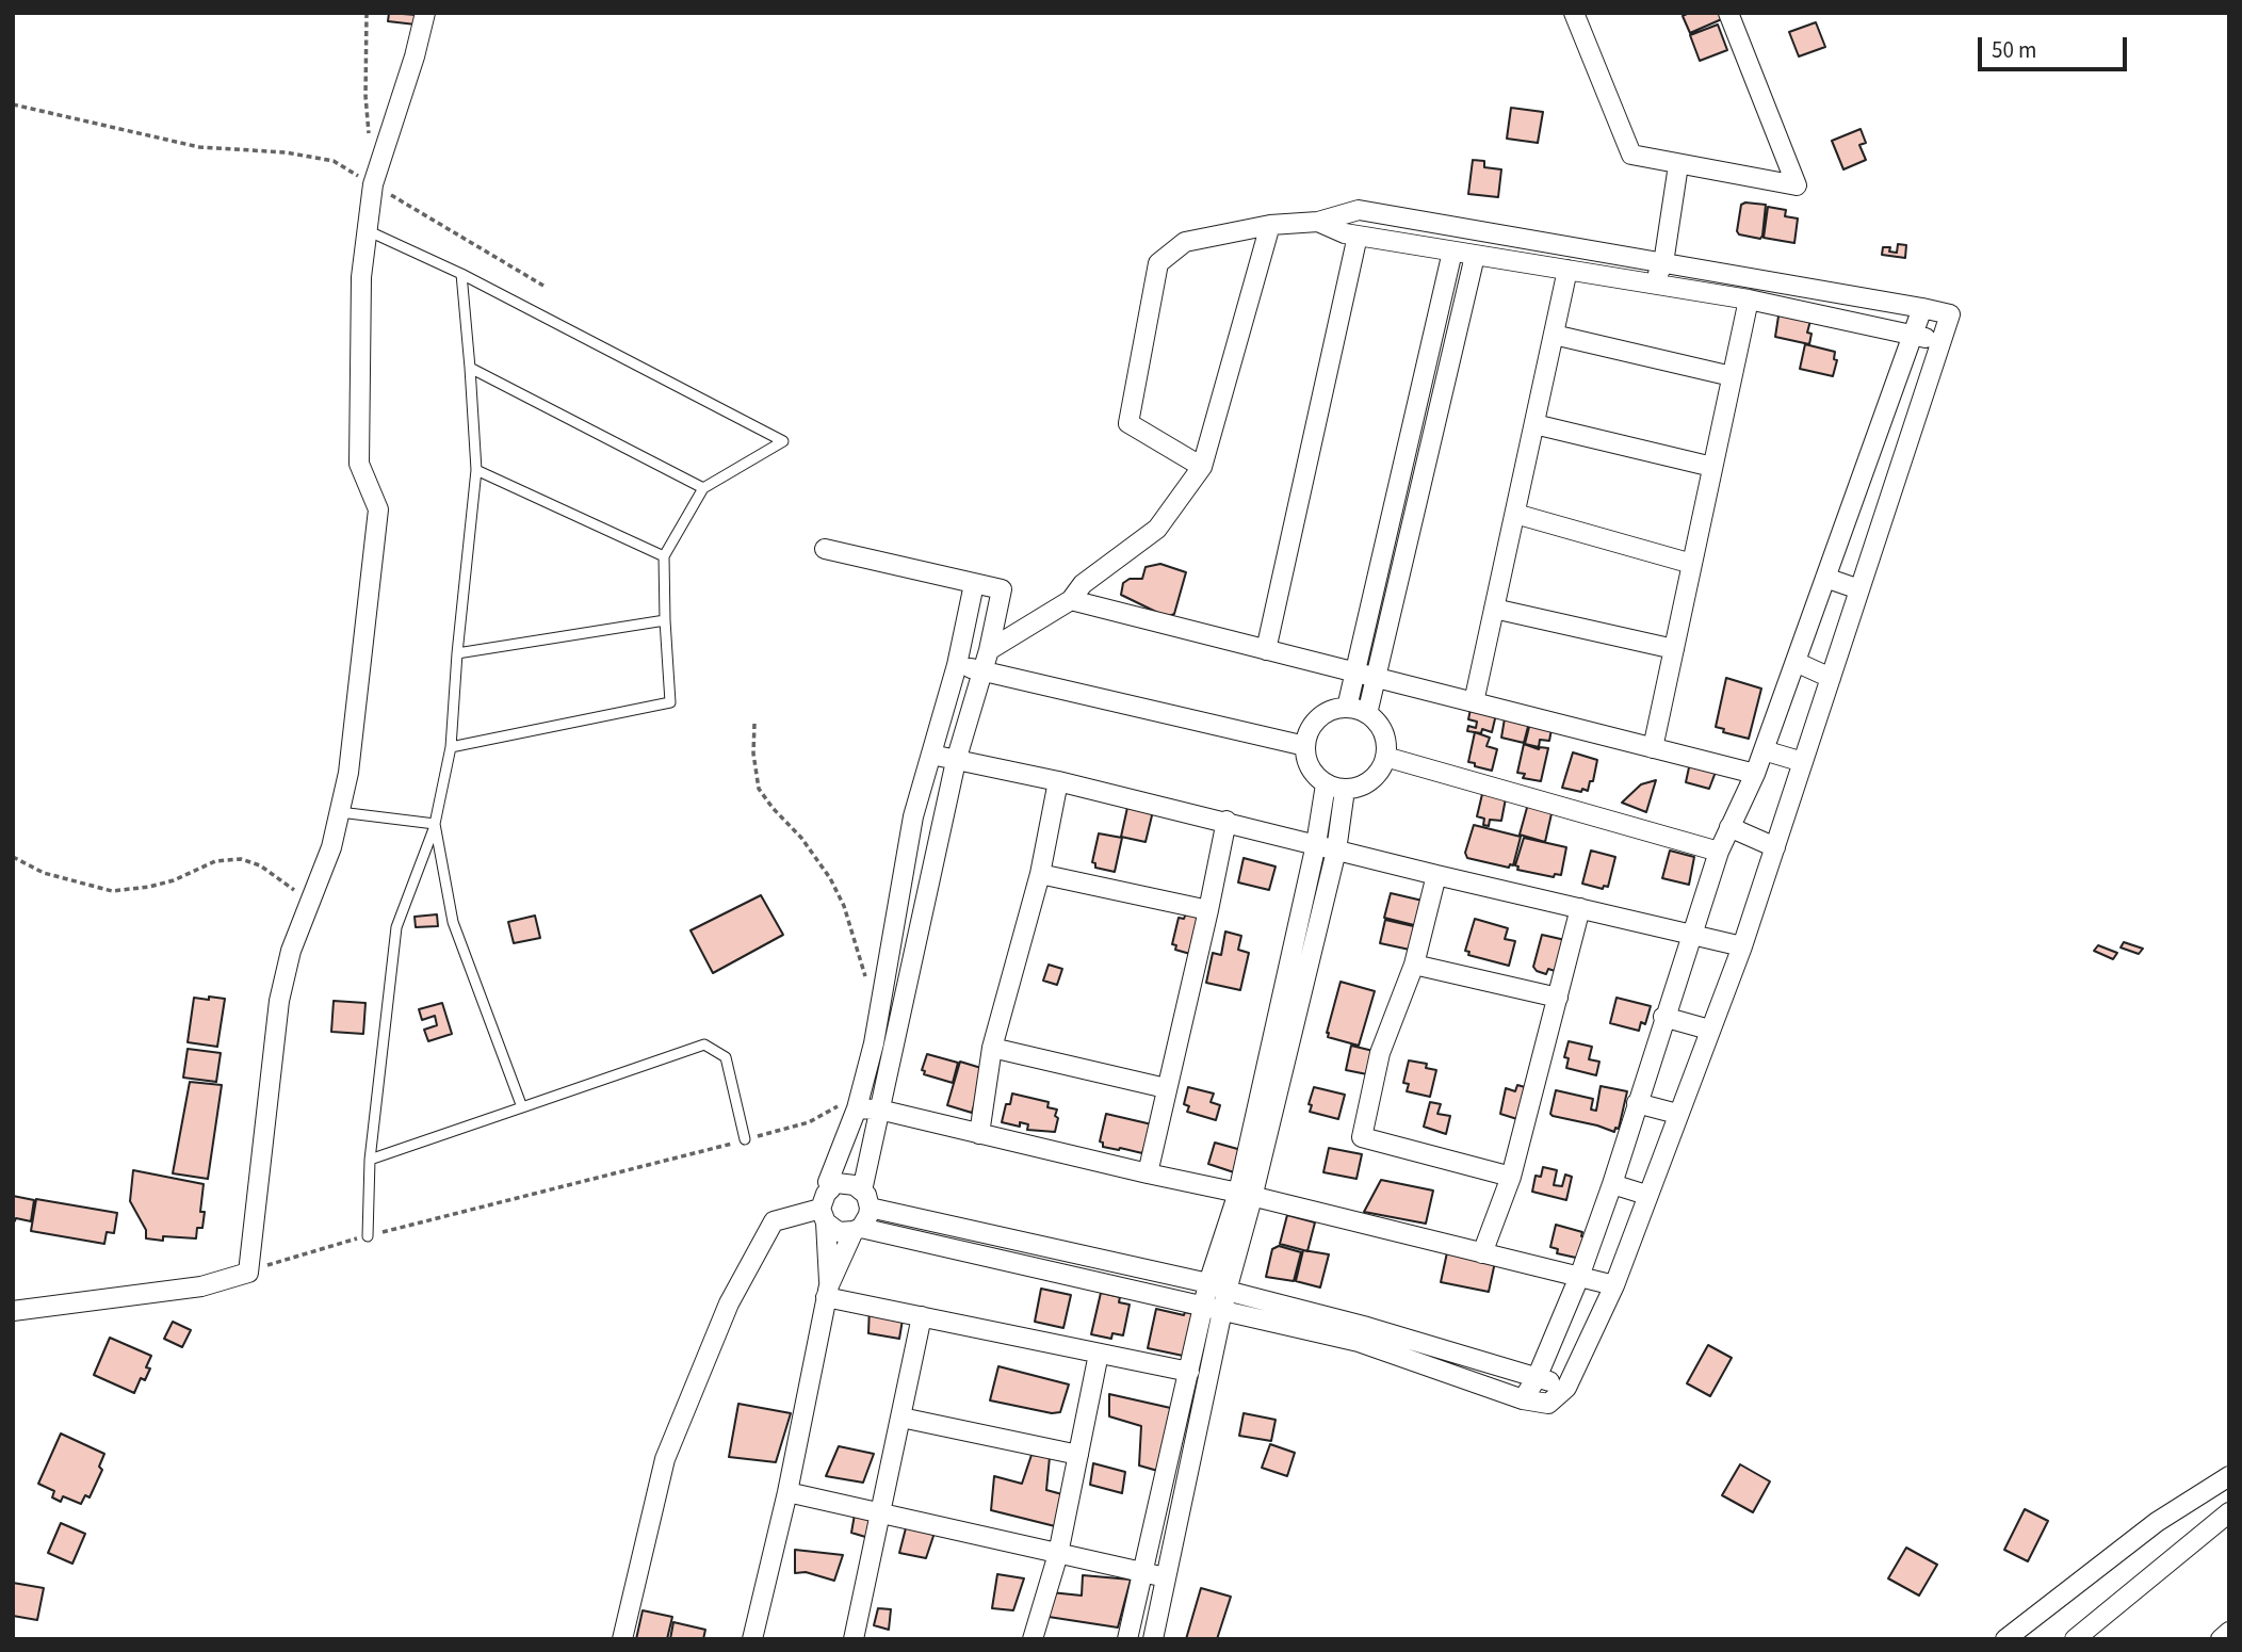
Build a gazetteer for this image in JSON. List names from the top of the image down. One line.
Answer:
{"scale_bar":"50 m"}
